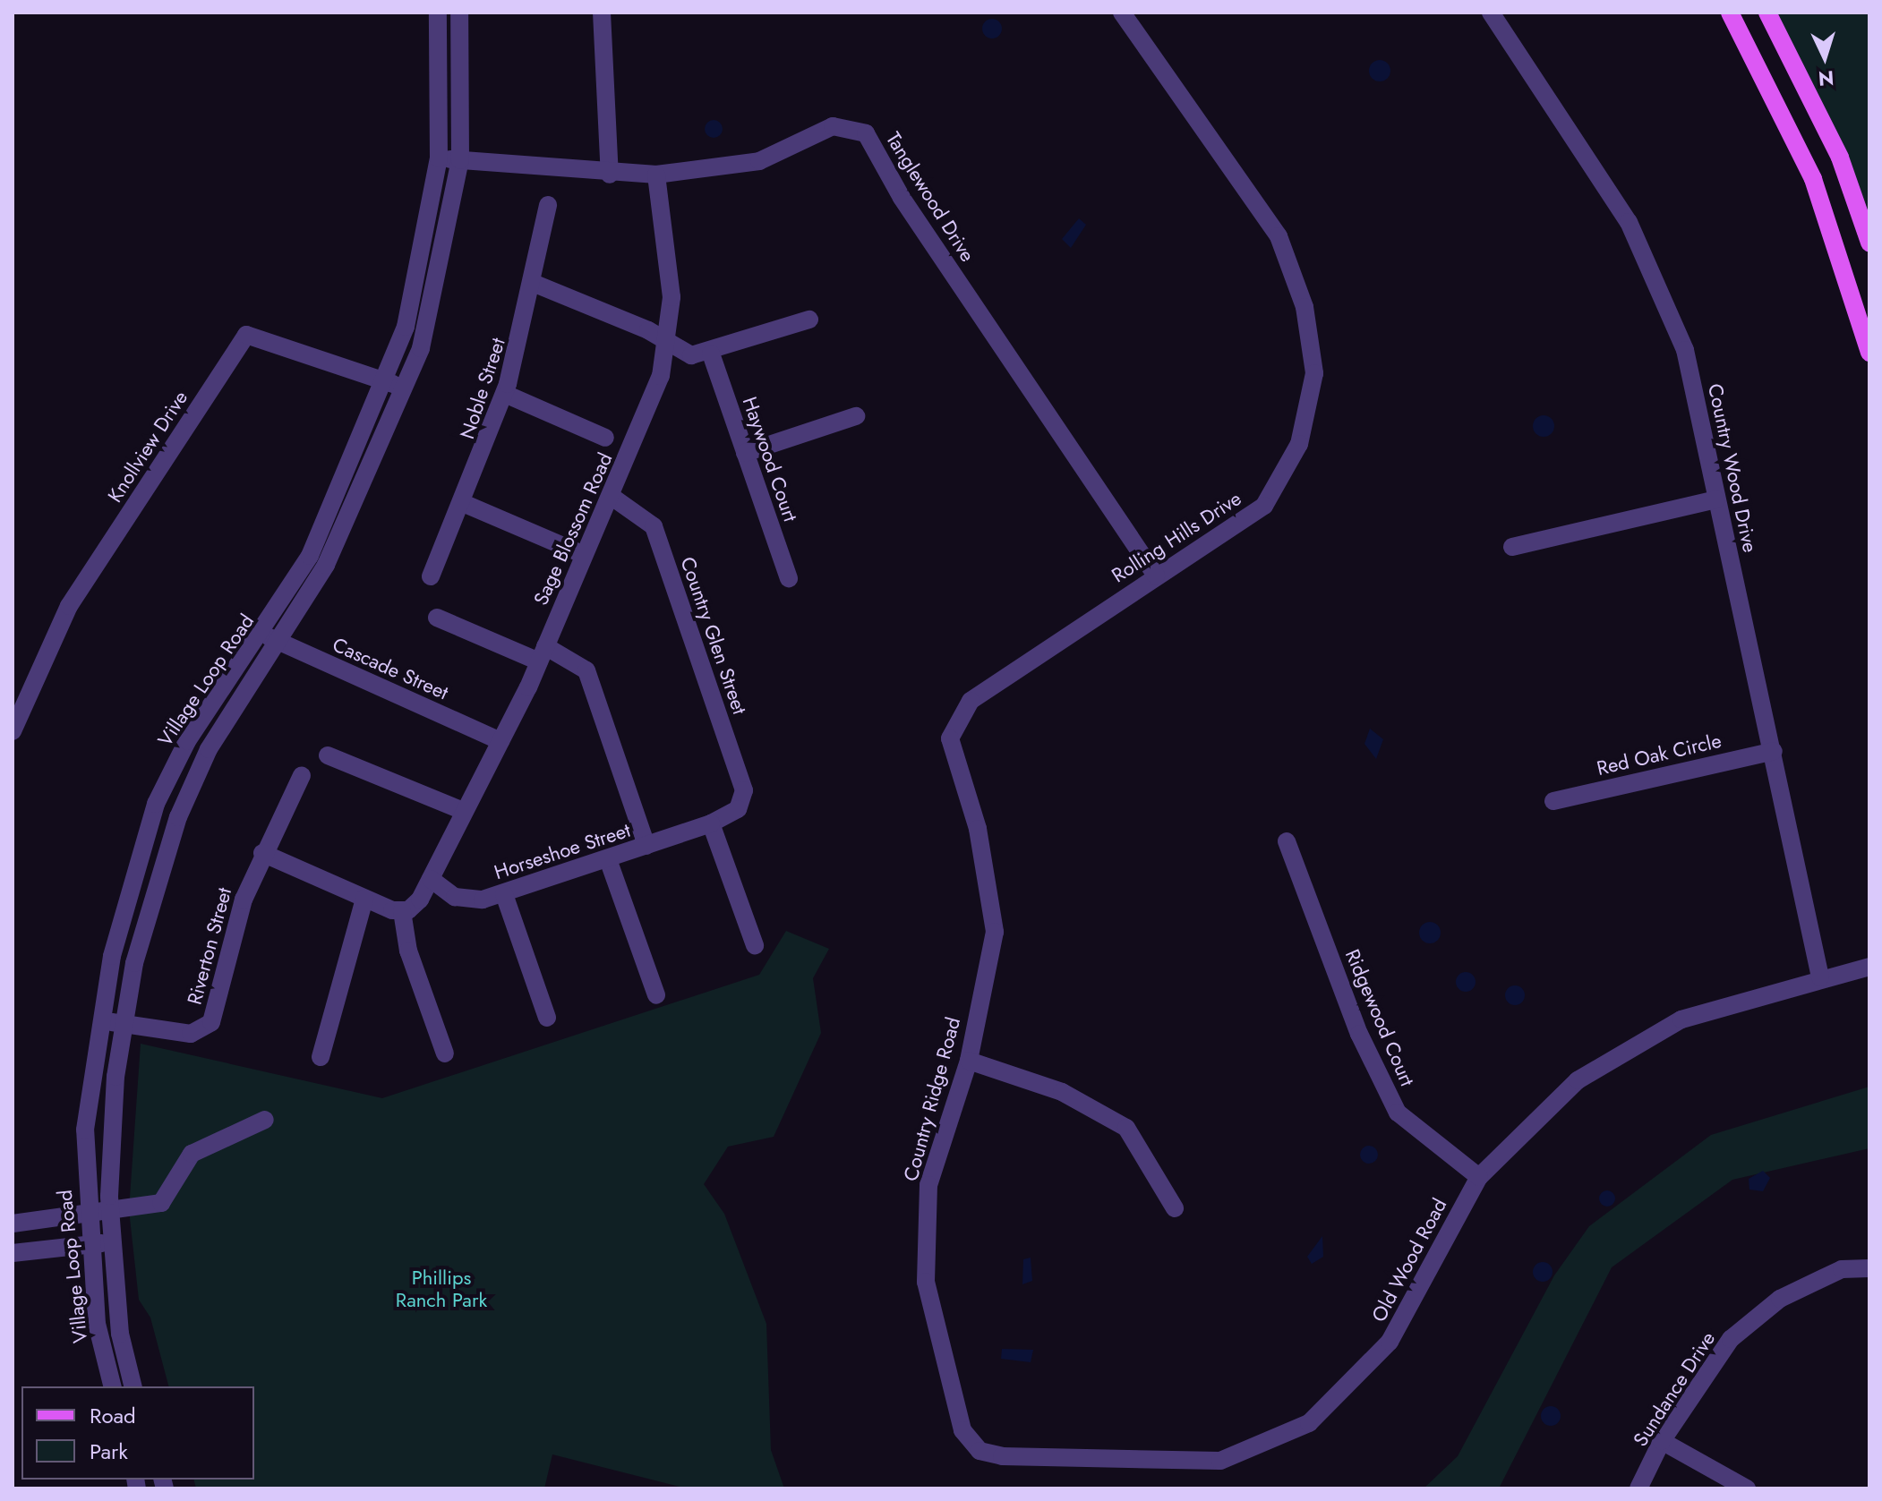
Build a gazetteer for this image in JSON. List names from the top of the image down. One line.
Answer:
{"streets":{"street":["Tanglewood Drive","Noble Street","Knollview Drive","Haywood Court","Country Wood Drive","Sage Blossom Road","Rolling Hills Drive","Country Glen Street","Cascade Street","Village Loop Road","Red Oak Circle","Horseshoe Street","Riverton Street","Ridgewood Court","Country Ridge Road","Old Wood Road","Sundance Drive"]},"crossings":[["Tanglewood Drive","Sage Blossom Road"],["Tanglewood Drive","Rolling Hills Drive"],["Tanglewood Drive","Village Loop Road"],["Knollview Drive","Village Loop Road"],["Country Wood Drive","Red Oak Circle"],["Country Wood Drive","Old Wood Road"],["Sage Blossom Road","Country Glen Street"],["Sage Blossom Road","Cascade Street"],["Sage Blossom Road","Horseshoe Street"],["Rolling Hills Drive","Country Ridge Road"],["Country Glen Street","Horseshoe Street"],["Cascade Street","Village Loop Road"],["Village Loop Road","Riverton Street"],["Ridgewood Court","Old Wood Road"],["Country Ridge Road","Old Wood Road"]],"parks":["Phillips Ranch Park"],"legend":["Road","Park"],"north":"bottom"}
